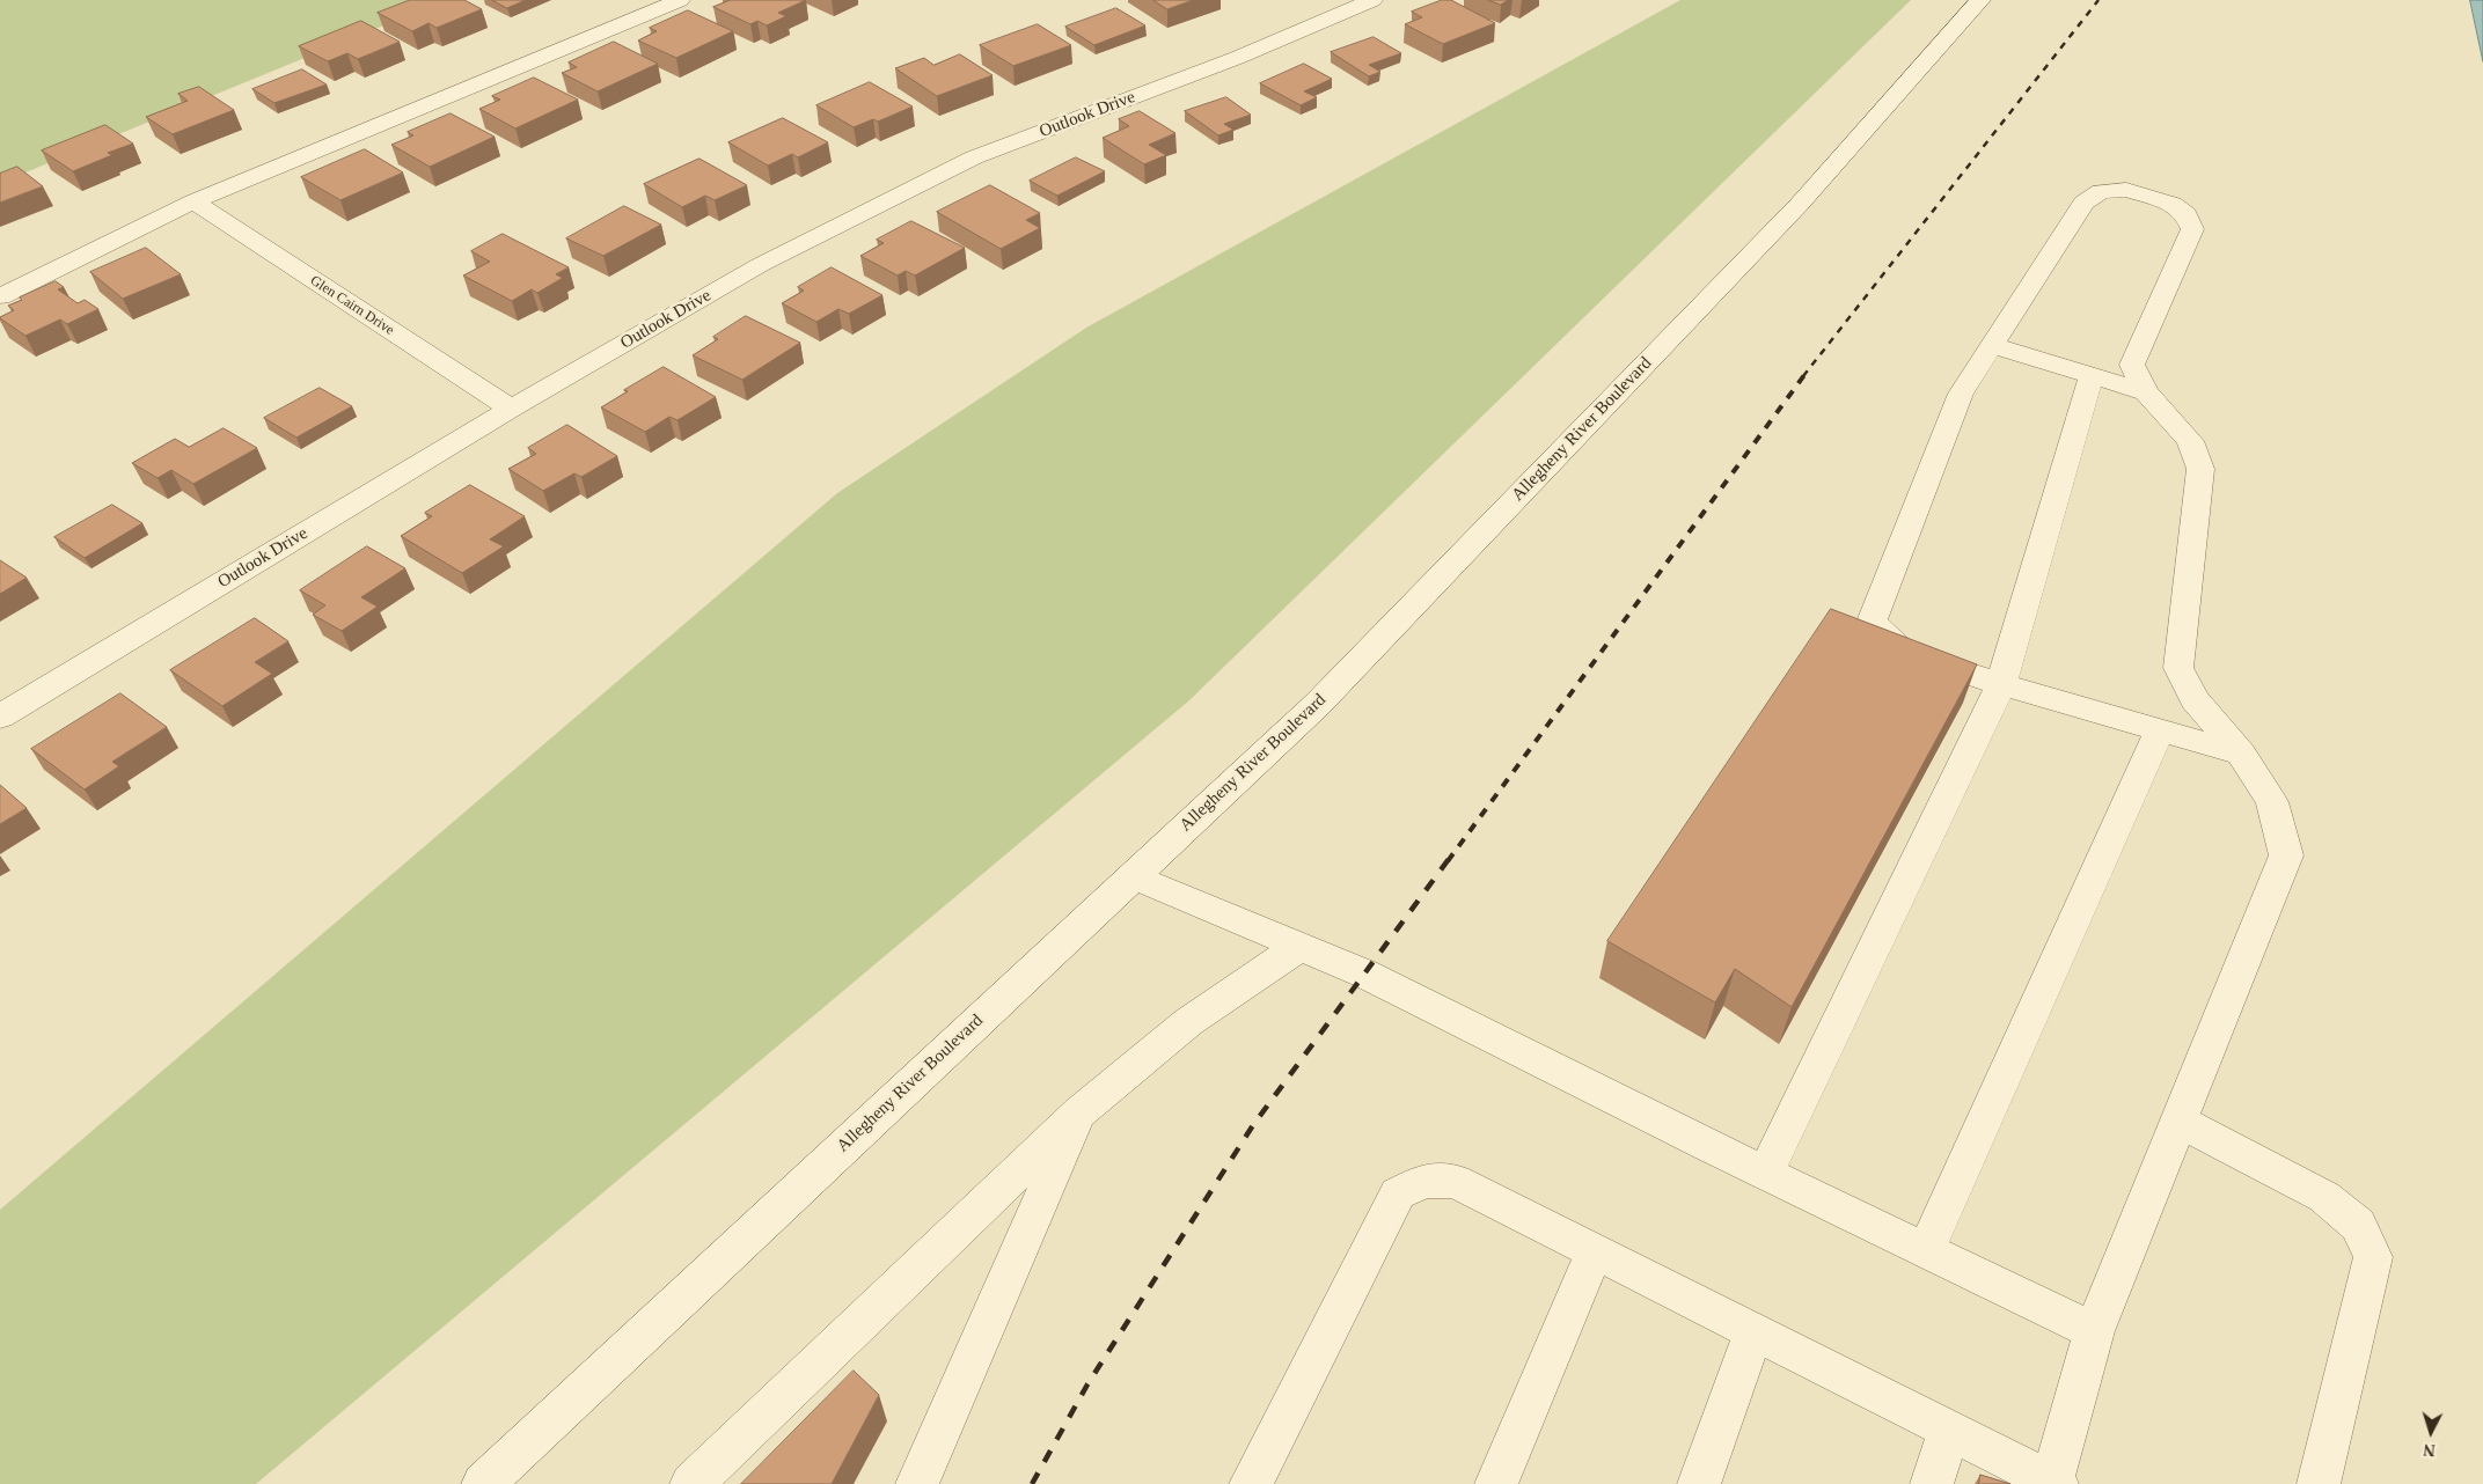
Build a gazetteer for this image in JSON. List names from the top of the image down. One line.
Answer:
{"streets":{"street":["Outlook Drive","Glen Cairn Drive","Allegheny River Boulevard"]},"crossings":[["Outlook Drive","Glen Cairn Drive"]],"north":"bottom"}
